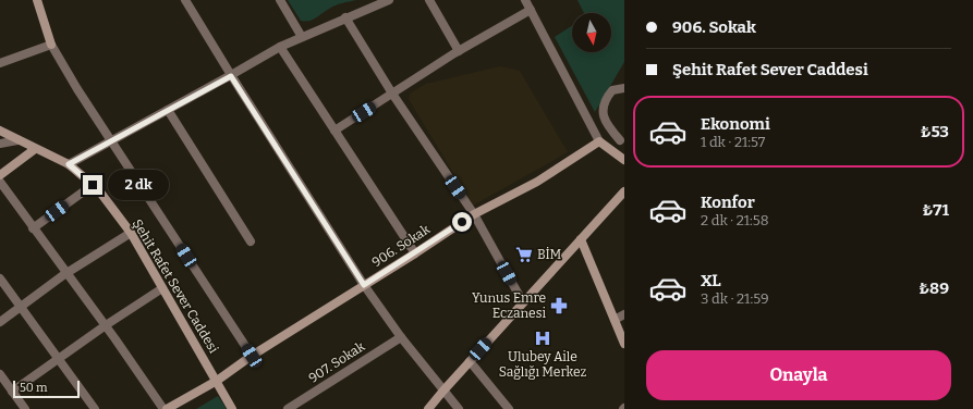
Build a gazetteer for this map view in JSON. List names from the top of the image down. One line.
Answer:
{"streets":{"street":["906. Sokak","Şehit Rafet Sever Caddesi","907. Sokak"]},"crossings":[["906. Sokak","Şehit Rafet Sever Caddesi"]],"places":{"supermarket":["BİM"],"pharmacy":["Yunus Emre Eczanesi"],"hospital":["Ulubey Aile Sağlığı Merkez"]},"scale_bar":"50 m","north":"bottom","page":{"banner":["906. Sokak","Şehit Rafet Sever Caddesi"],"list":[{"name":"Ekonomi","note":"1 dk · 21:57","value":"₺53"},{"name":"Konfor","note":"2 dk · 21:58","value":"₺71"},{"name":"XL","note":"3 dk · 21:59","value":"₺89"}],"bubble":"2 dk","buttons":"Onayla","scale":"50 m"}}
